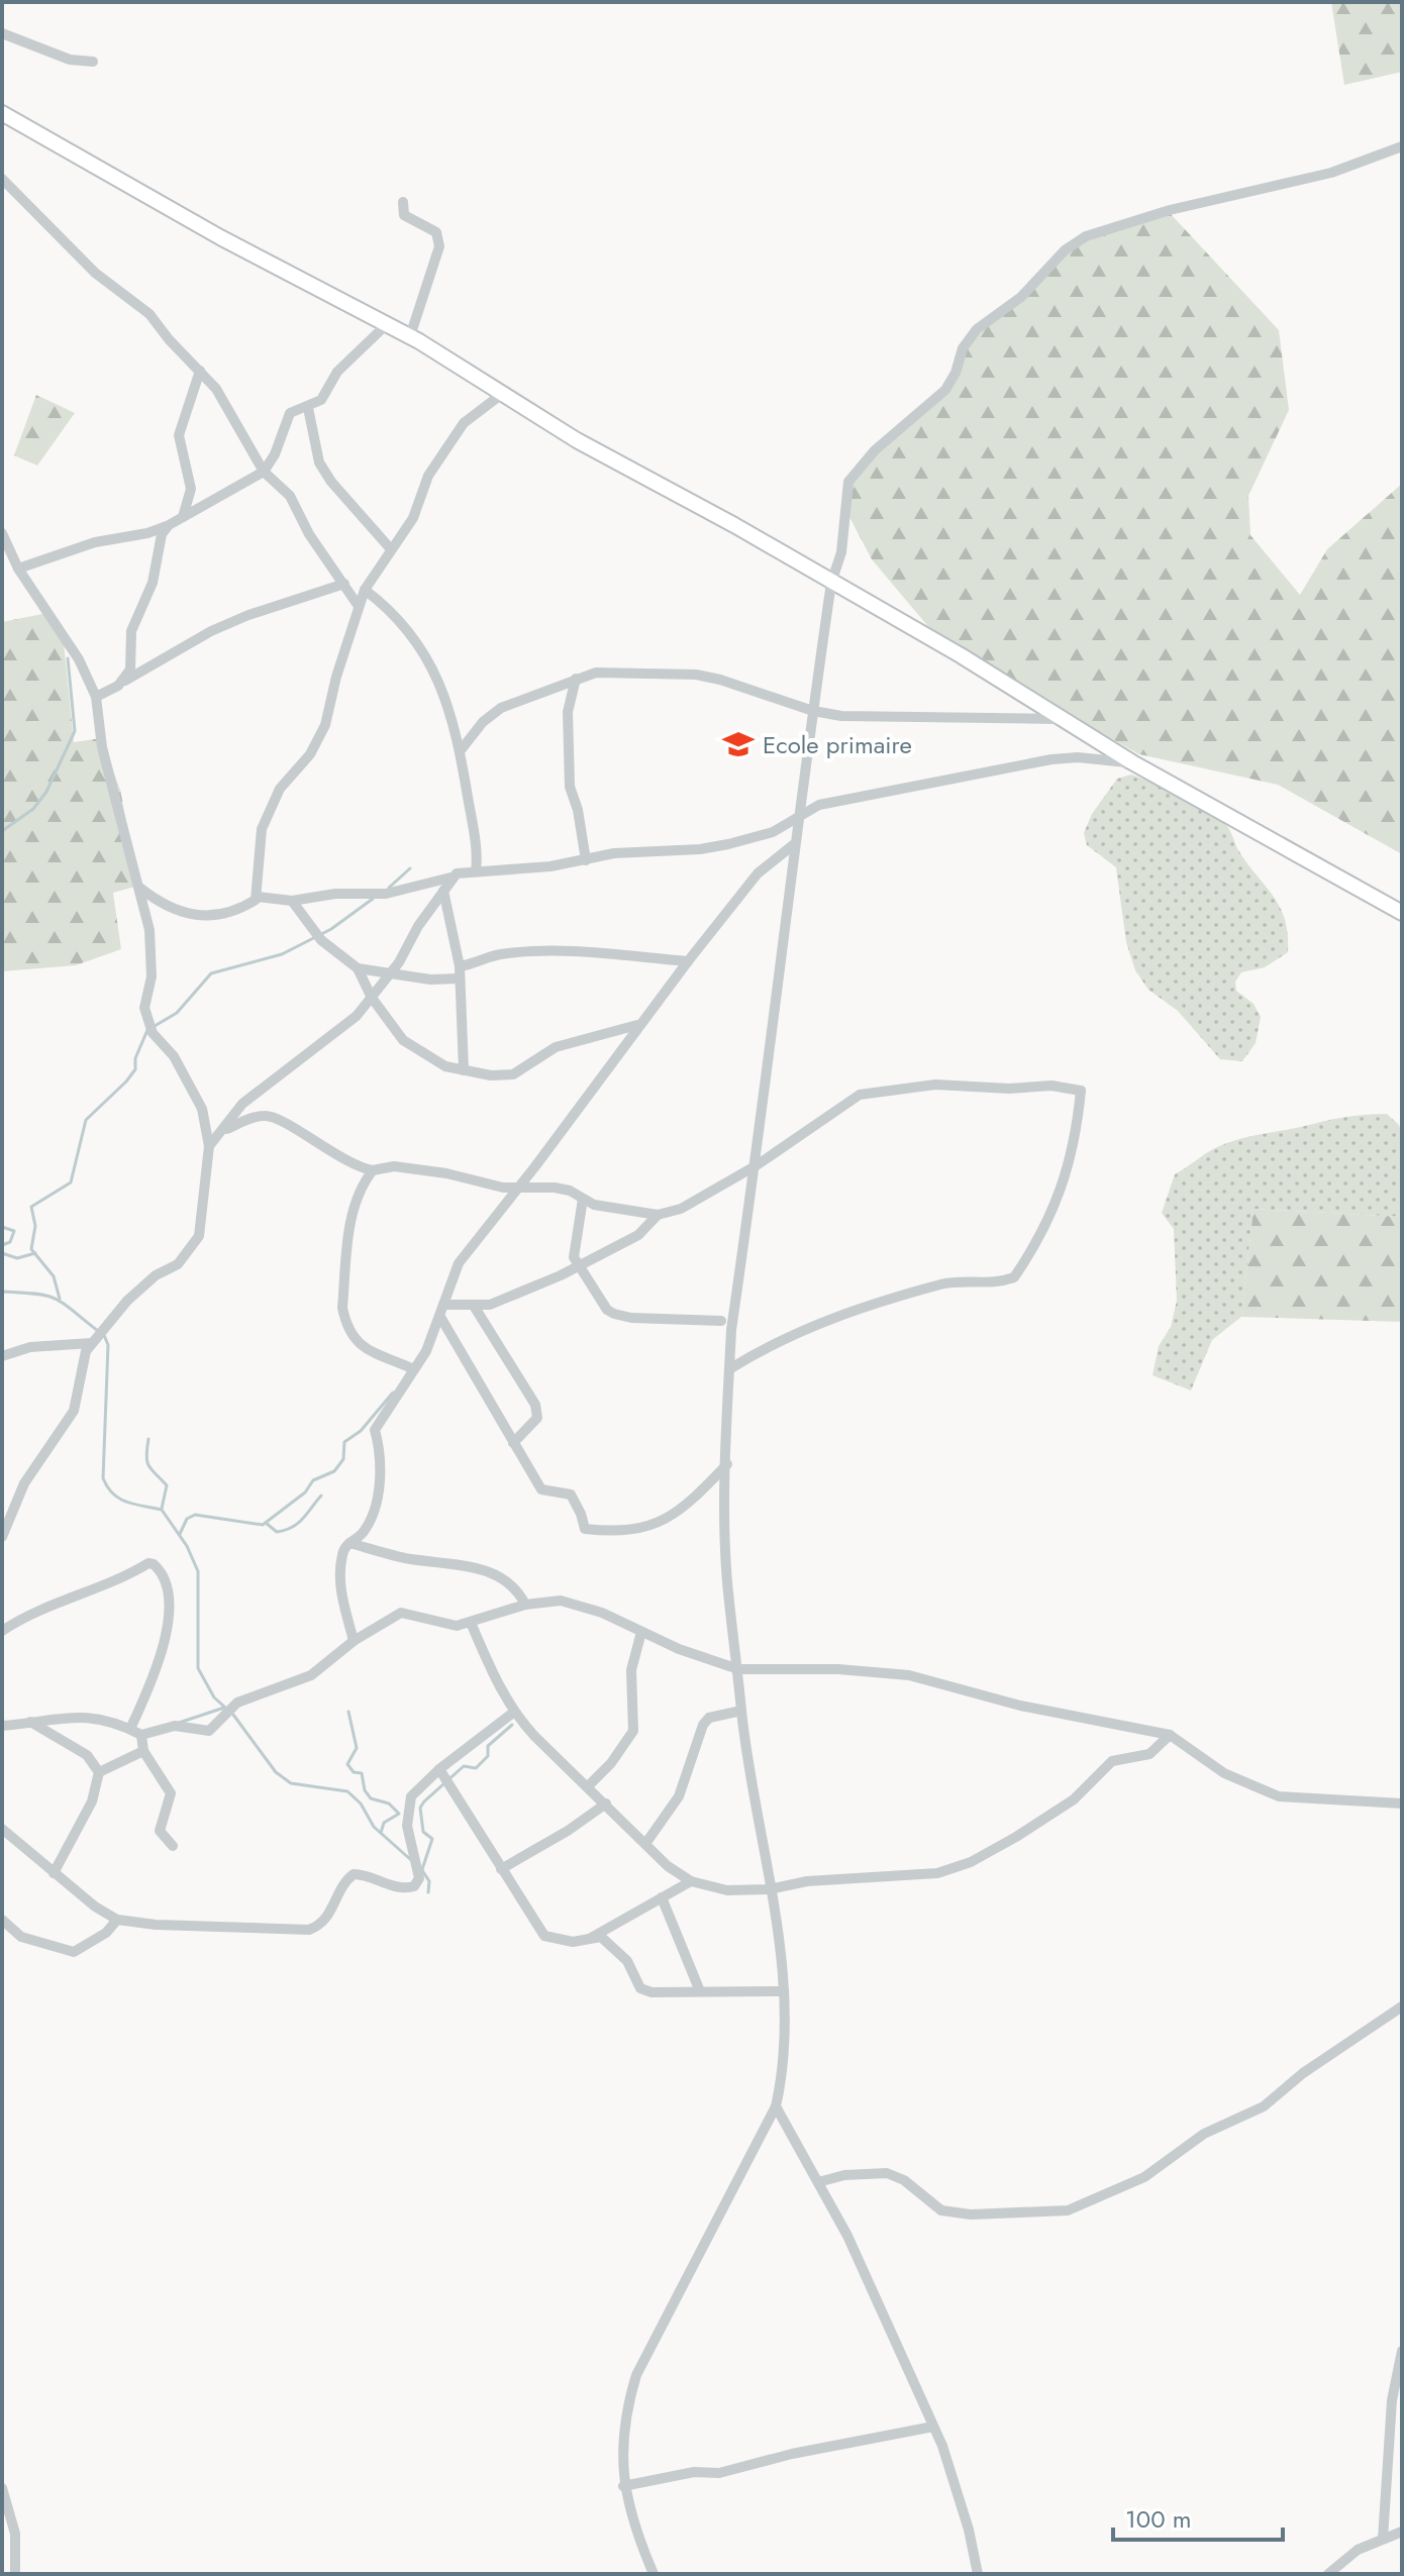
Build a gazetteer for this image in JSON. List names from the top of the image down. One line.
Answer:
{"places":{"school or university":["Ecole primaire"]},"scale_bar":"100 m"}
